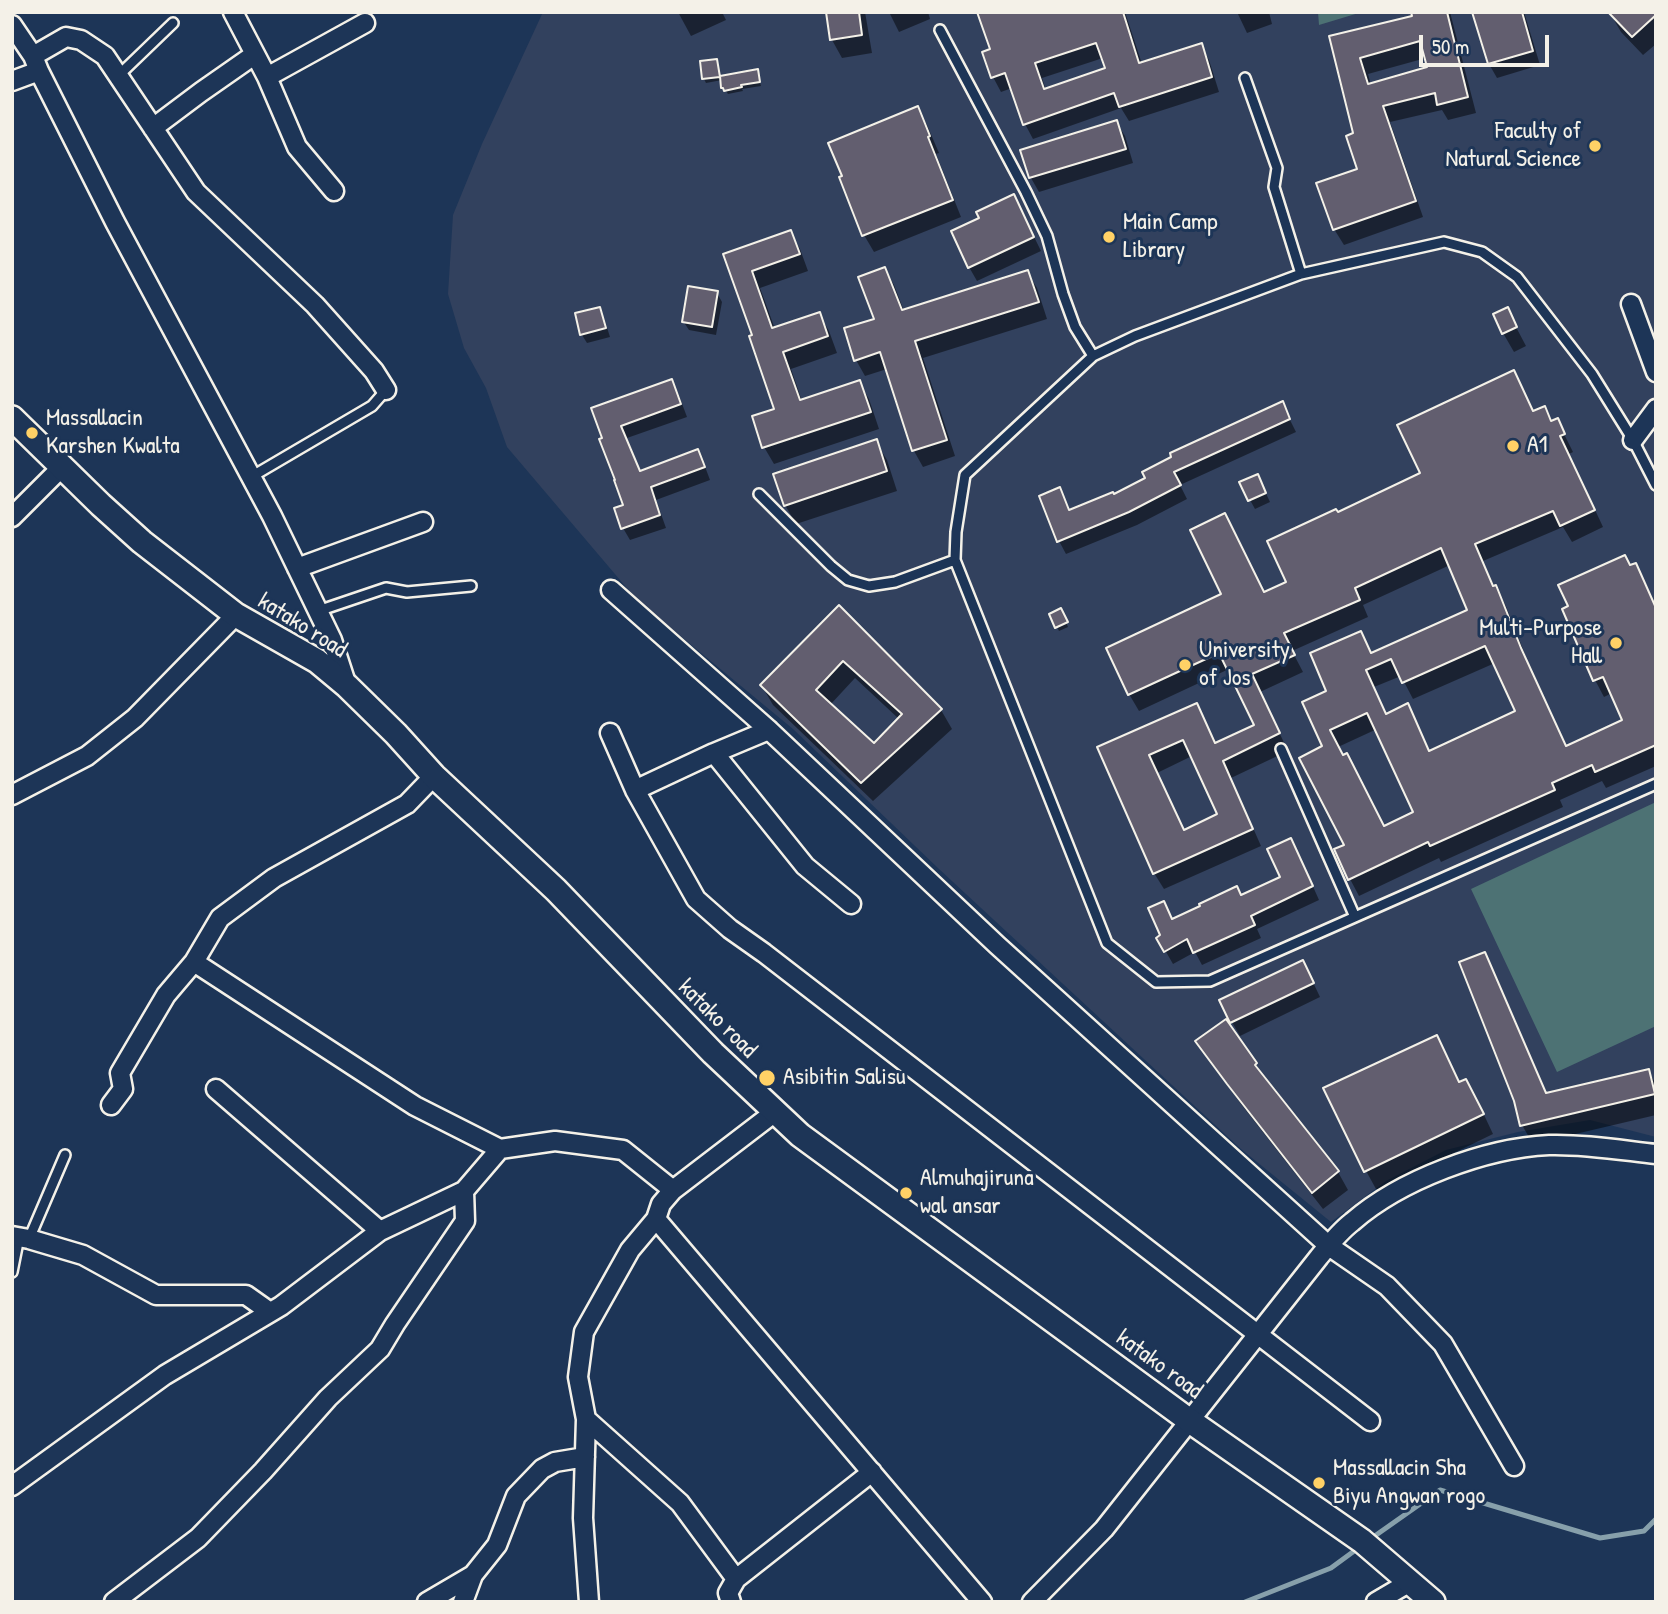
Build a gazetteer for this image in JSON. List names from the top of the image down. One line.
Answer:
{"streets":{"street":["katako road"]},"places":["Faculty of Natural Science","Main Camp Library","Massallacin Karshen Kwalta","A1","Multi-Purpose Hall","University of Jos","Asibitin Salisu","Almuhajiruna wal ansar","Massallacin Sha Biyu Angwan rogo"],"scale_bar":"50 m"}
